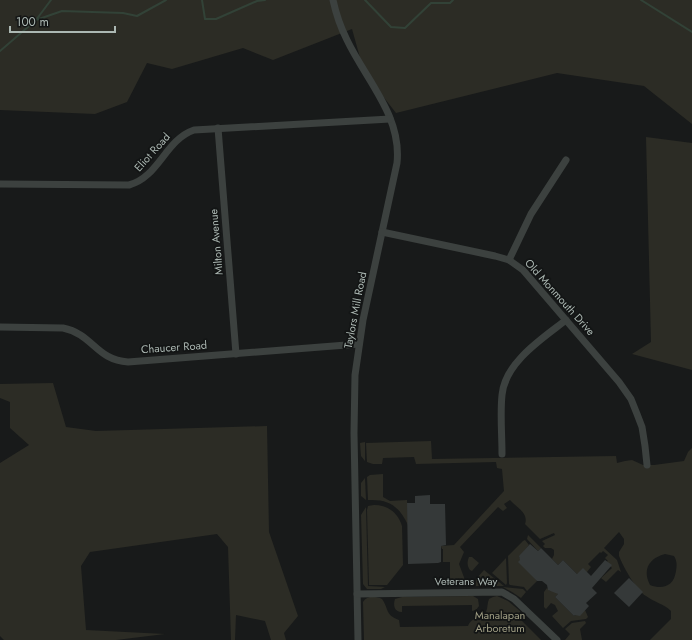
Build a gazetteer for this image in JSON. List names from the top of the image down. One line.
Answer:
{"streets":{"street":["Eliot Road","Milton Avenue","Old Monmouth Drive","Taylors Mill Road","Chaucer Road","Veterans Way"]},"crossings":[["Eliot Road","Milton Avenue"],["Eliot Road","Taylors Mill Road"],["Milton Avenue","Chaucer Road"],["Old Monmouth Drive","Taylors Mill Road"],["Taylors Mill Road","Chaucer Road"],["Taylors Mill Road","Veterans Way"]],"parks":["Manalapan Arboretum"],"scale_bar":"100 m"}
